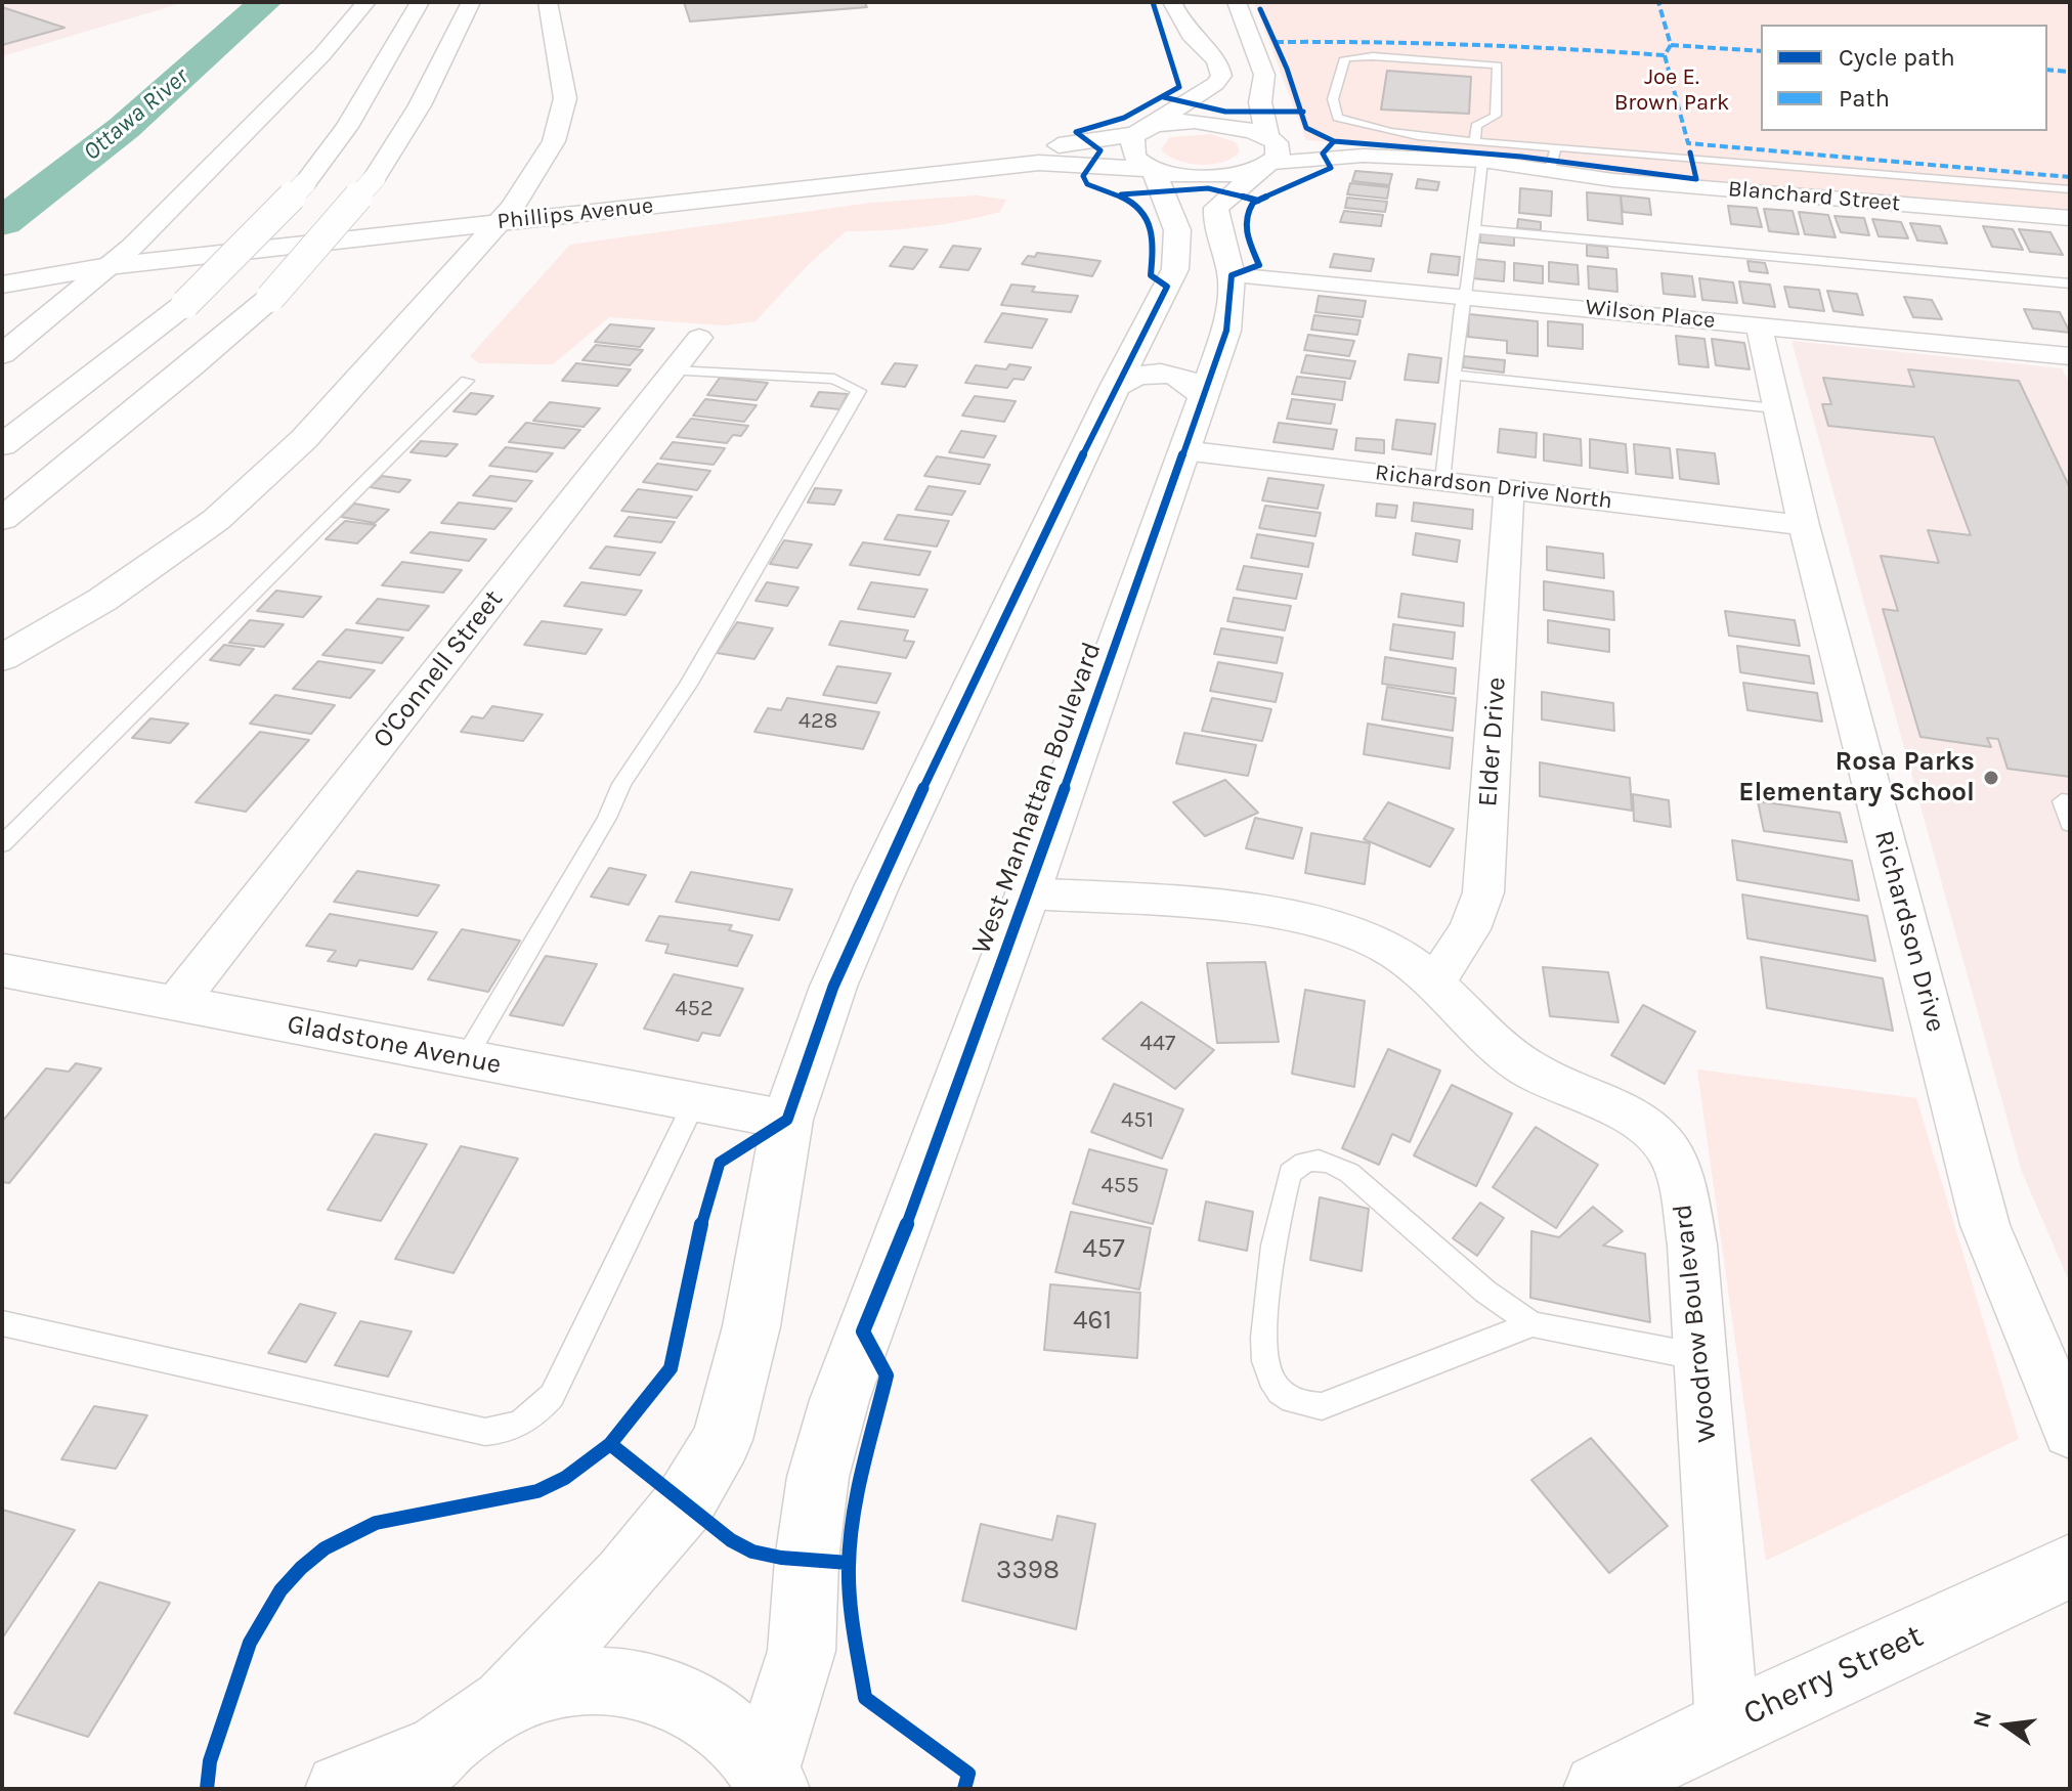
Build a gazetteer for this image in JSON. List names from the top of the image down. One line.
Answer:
{"streets":{"main road":["Phillips Avenue","West Manhattan Boulevard","Cherry Street"],"street":["Blanchard Street","Wilson Place","Richardson Drive North","O'Connell Street","Elder Drive","Richardson Drive","Gladstone Avenue","Woodrow Boulevard"]},"crossings":[["Phillips Avenue","West Manhattan Boulevard"],["Wilson Place","West Manhattan Boulevard"],["Wilson Place","Richardson Drive"],["Richardson Drive North","Elder Drive"],["Richardson Drive North","West Manhattan Boulevard"],["Richardson Drive North","Richardson Drive"],["O'Connell Street","Gladstone Avenue"],["Elder Drive","Woodrow Boulevard"],["West Manhattan Boulevard","Woodrow Boulevard"],["Woodrow Boulevard","Cherry Street"]],"water":["Ottawa River"],"parks":["Joe E. Brown Park"],"places":["Rosa Parks Elementary School"],"house_numbers":["428","452","447","451","455","457","461","3398"],"legend":["Cycle path","Path"],"north":"left"}
